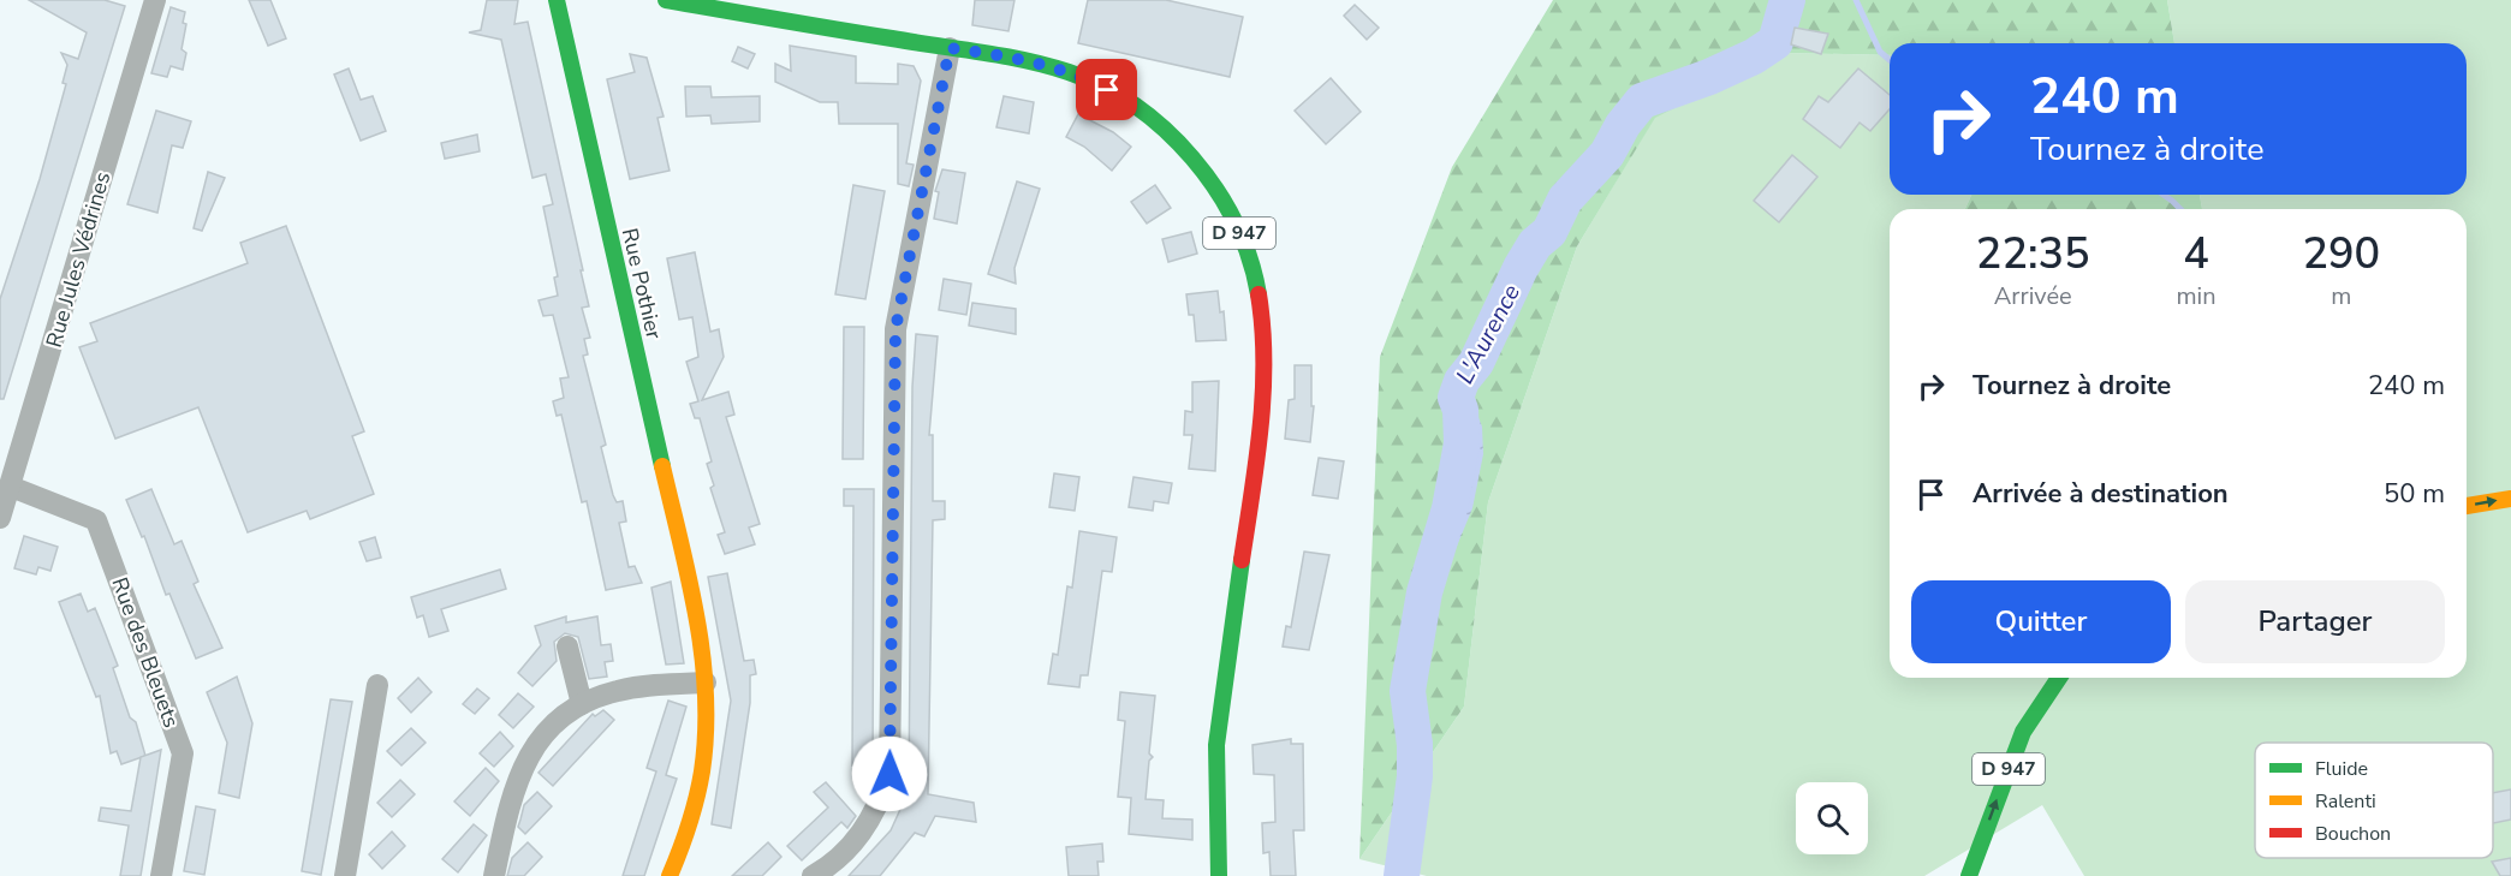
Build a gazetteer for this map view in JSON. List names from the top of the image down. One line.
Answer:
{"streets":{"main road":["D 947","Rue Pothier"],"street":["Rue Jules Védrines","Rue des Bleuets"]},"crossings":[["Rue Jules Védrines","Rue des Bleuets"]],"water":["L'Aurence"],"legend":["Fluide","Ralenti","Bouchon"],"page":{"turn":["240 m","Tournez à droite"],"eta":["22:35","Arrivée","4","min","290","m"],"list":[{"name":"Tournez à droite","value":"240 m"},{"name":"Arrivée à destination","value":"50 m"}],"buttons":["Quitter","Partager"]}}
